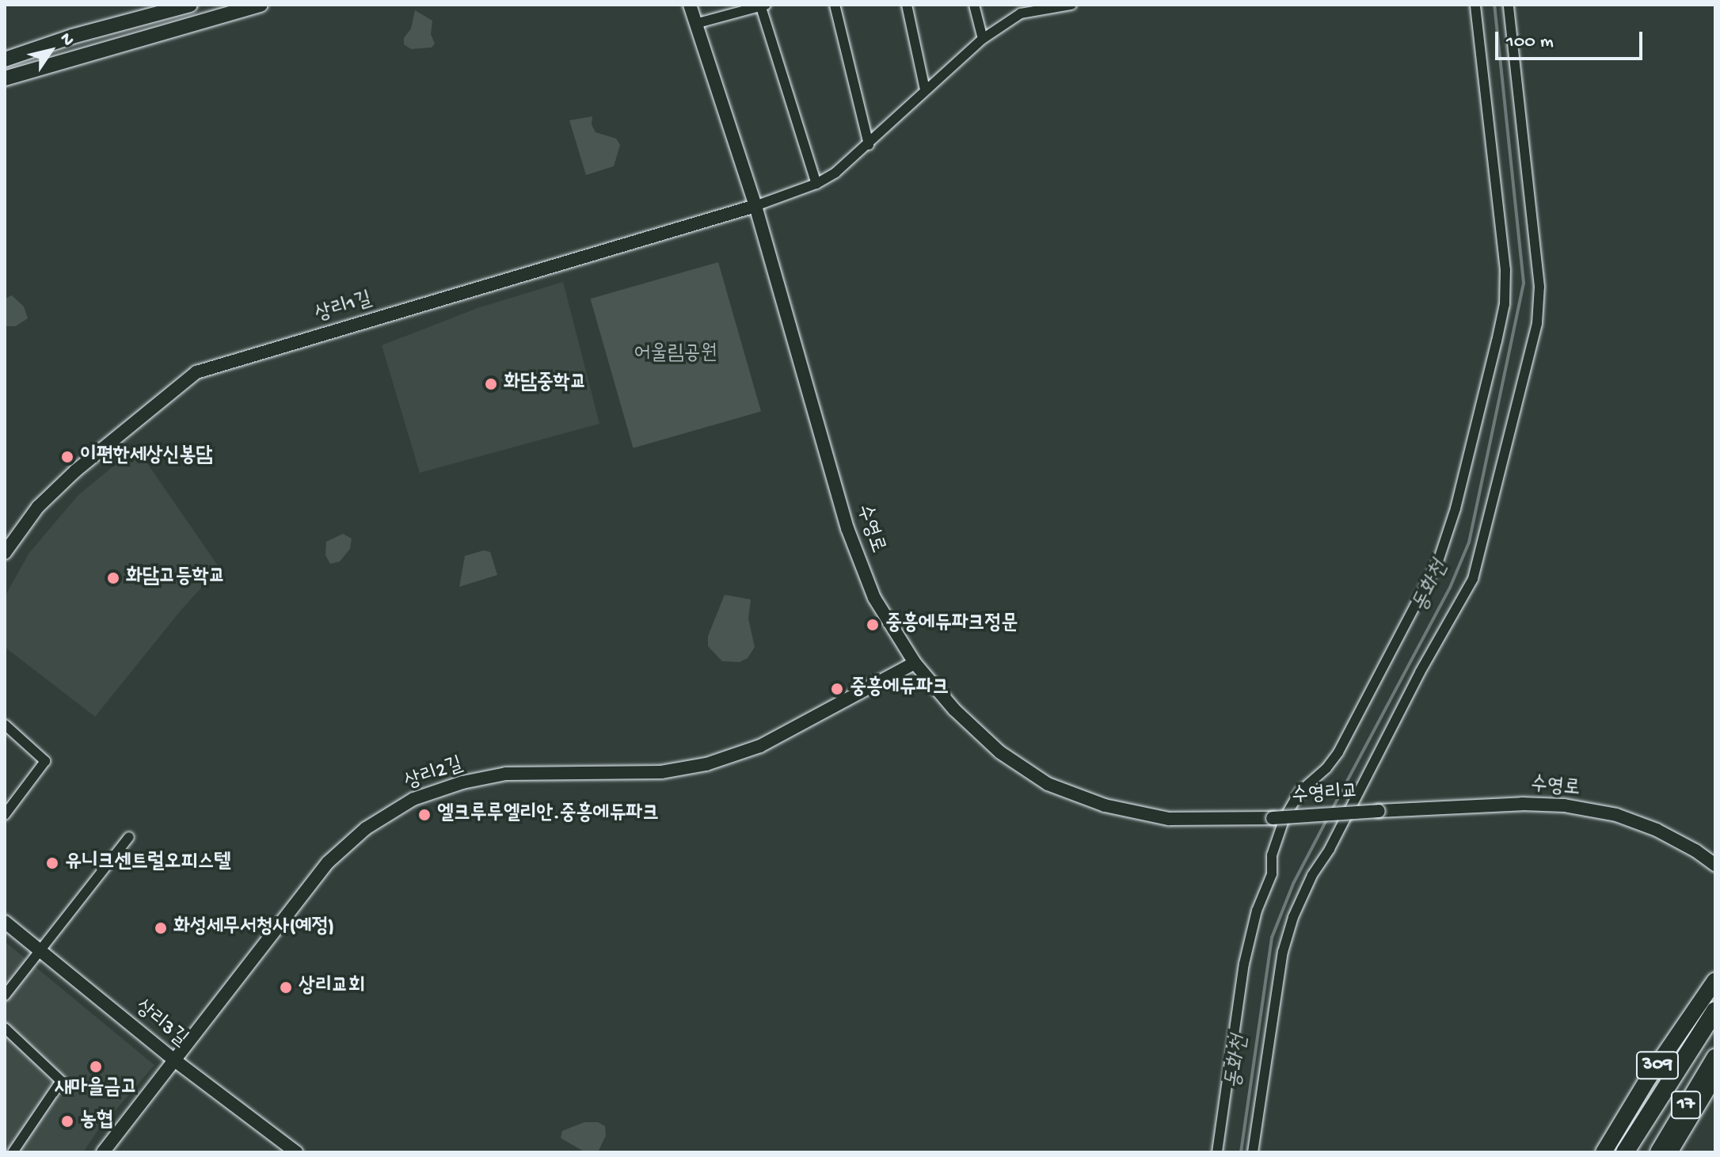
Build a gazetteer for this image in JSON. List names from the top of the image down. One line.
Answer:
{"streets":{"highway":["309","17"],"street":["상리1길","수영로","상리2길","수영리교","상리3길"]},"crossings":[["상리1길","수영로"],["수영로","상리2길"],["수영로","수영리교"],["상리2길","상리3길"]],"water":["동화천"],"parks":["어울림공원"],"places":["화담중학교","이편한세상신봉담","화담고등학교","중흥에듀파크정문","중흥에듀파크","엘크루루엘리안.중흥에듀파크","유니크센트럴오피스텔","화성세무서청사(예정)","상리교회","새마을금고","농협"],"scale_bar":"100 m","north":"top right"}
